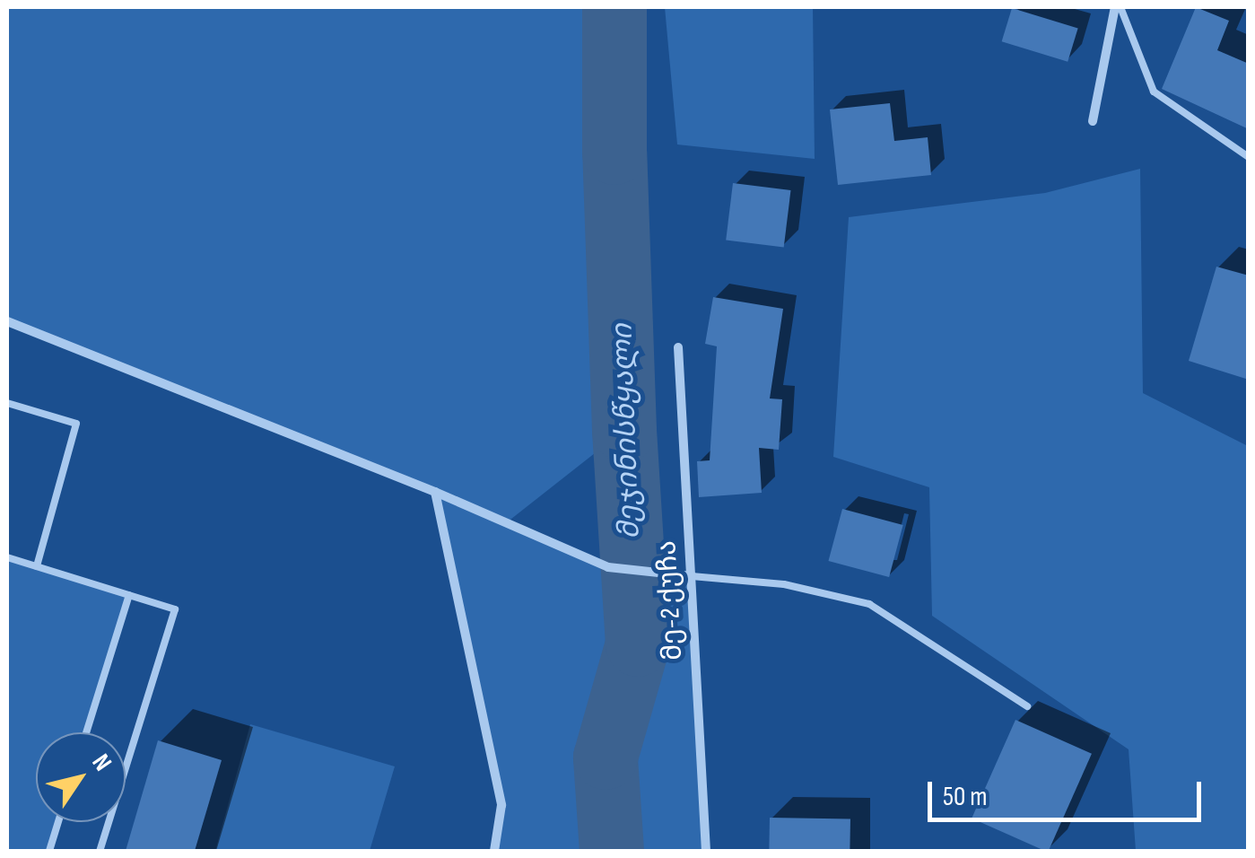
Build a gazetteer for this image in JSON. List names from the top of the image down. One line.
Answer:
{"streets":{"street":["მე-2 ქუჩა"]},"water":["მეჯინისწყალი"],"scale_bar":"50 m","north":"top right"}
